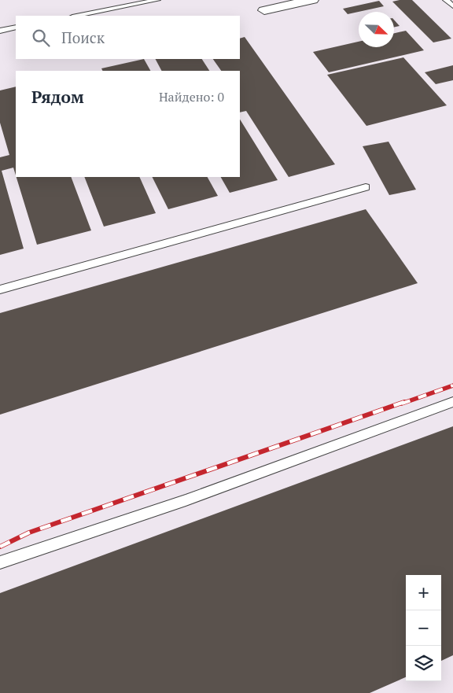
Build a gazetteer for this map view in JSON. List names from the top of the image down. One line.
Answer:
{"north":"bottom right","page":{"search":"Поиск","heading":["Рядом","Найдено: 0"],"map_buttons":["+","−"]}}
